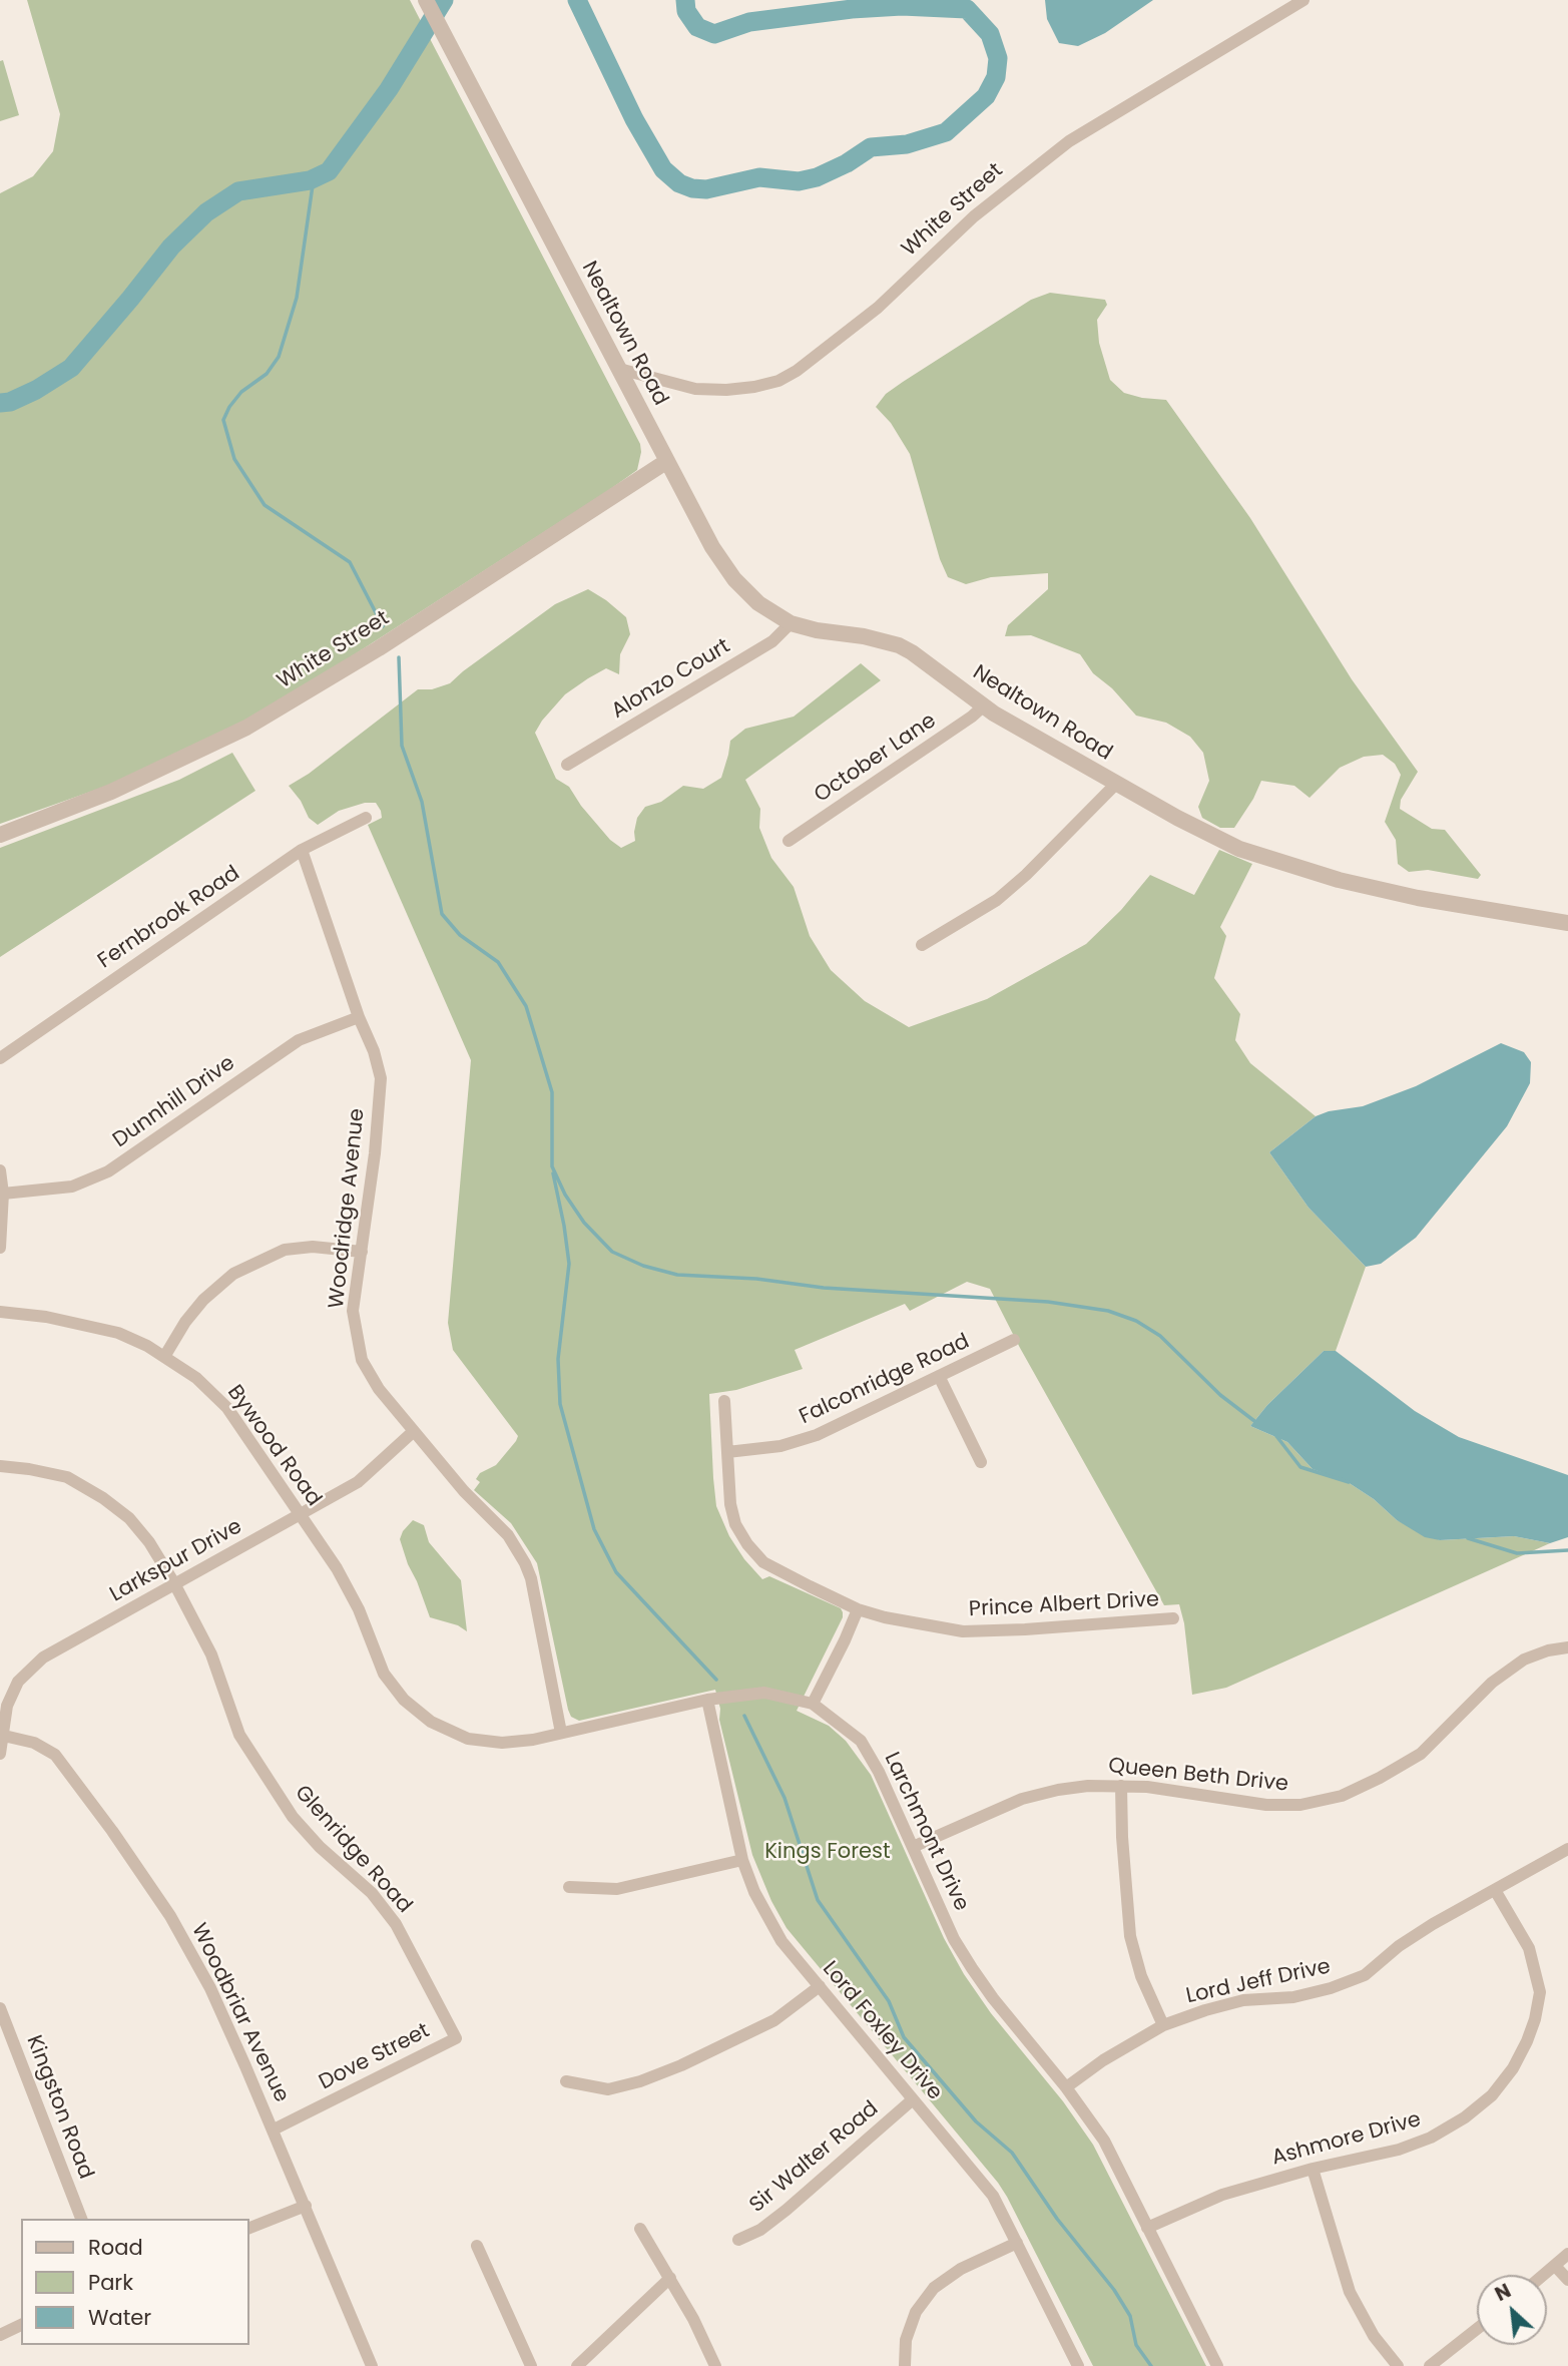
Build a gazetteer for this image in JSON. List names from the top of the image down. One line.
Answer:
{"streets":{"street":["White Street","Nealtown Road","Alonzo Court","October Lane","Fernbrook Road","Dunnhill Drive","Woodridge Avenue","Falconridge Road","Bywood Road","Larkspur Drive","Prince Albert Drive","Queen Beth Drive","Larchmont Drive","Glenridge Road","Lord Jeff Drive","Woodbriar Avenue","Lord Foxley Drive","Dove Street","Kingston Road","Ashmore Drive","Sir Walter Road"]},"crossings":[["White Street","Nealtown Road"],["Nealtown Road","Alonzo Court"],["Nealtown Road","October Lane"],["Fernbrook Road","Woodridge Avenue"],["Dunnhill Drive","Woodridge Avenue"],["Woodridge Avenue","Larkspur Drive"],["Woodridge Avenue","Larchmont Drive"],["Falconridge Road","Prince Albert Drive"],["Bywood Road","Larkspur Drive"],["Bywood Road","Larchmont Drive"],["Larkspur Drive","Glenridge Road"],["Larkspur Drive","Woodbriar Avenue"],["Queen Beth Drive","Larchmont Drive"],["Larchmont Drive","Lord Jeff Drive"],["Larchmont Drive","Lord Foxley Drive"],["Larchmont Drive","Ashmore Drive"],["Glenridge Road","Dove Street"],["Lord Jeff Drive","Ashmore Drive"],["Woodbriar Avenue","Dove Street"],["Lord Foxley Drive","Sir Walter Road"]],"parks":["Kings Forest"],"legend":["Road","Park","Water"],"north":"top left"}
